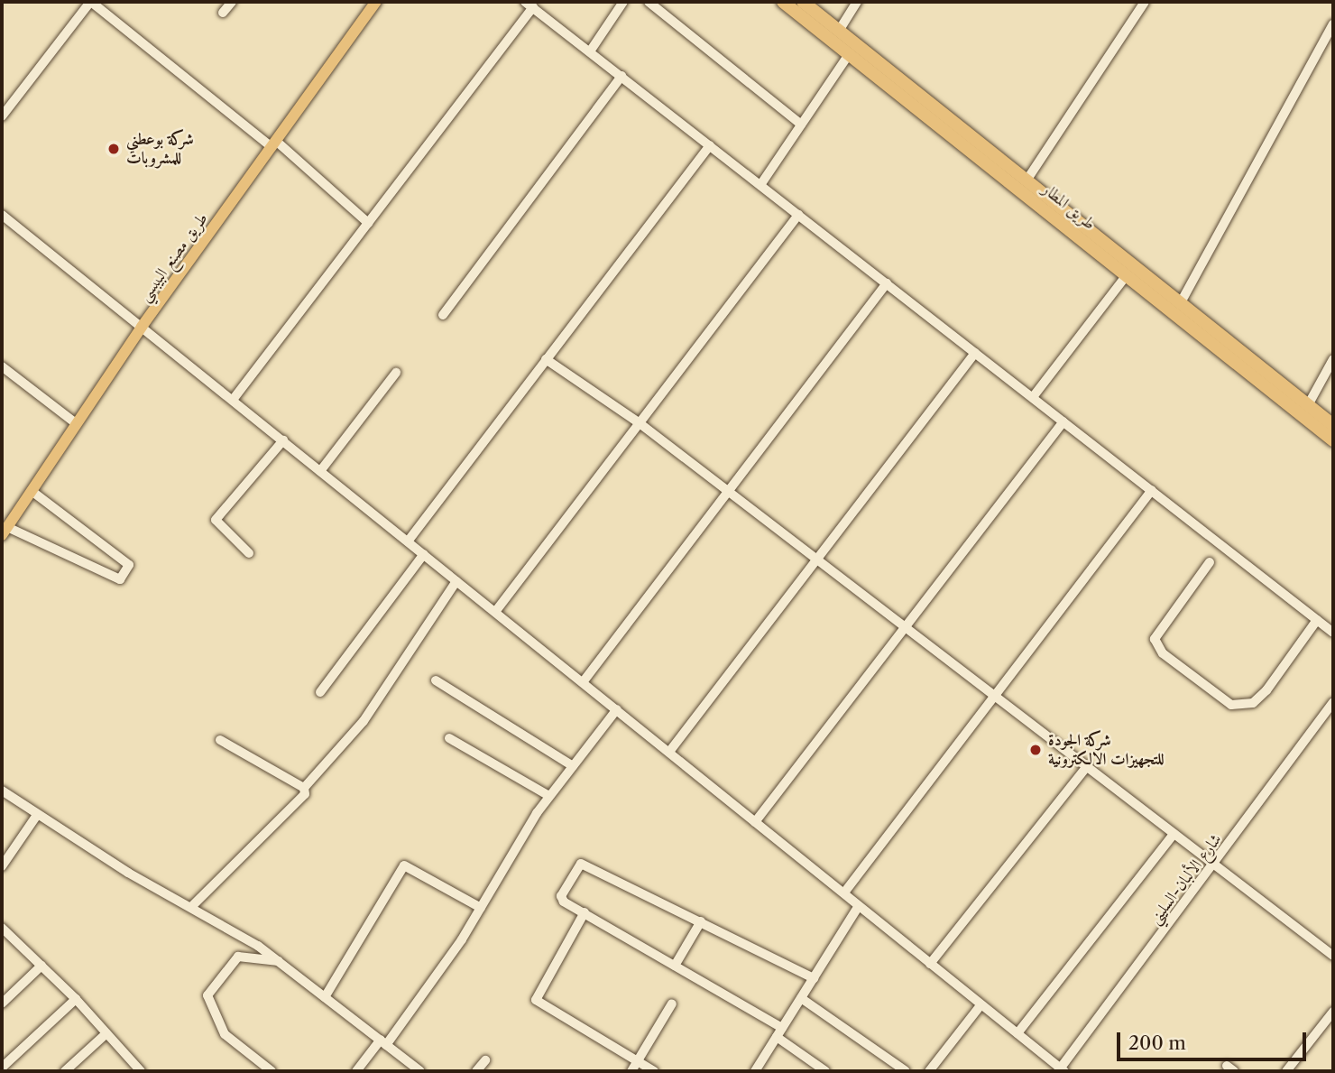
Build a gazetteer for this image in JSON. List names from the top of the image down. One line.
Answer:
{"streets":{"highway":["طريق المطار"],"main road":["طريق مصنع البيبسي"],"street":["شارع الألبان-السليني"]},"places":["شركة بوعطني للمشروبات","شركة الجودة للتجهيزات الالكترونية"],"scale_bar":"200 m"}
